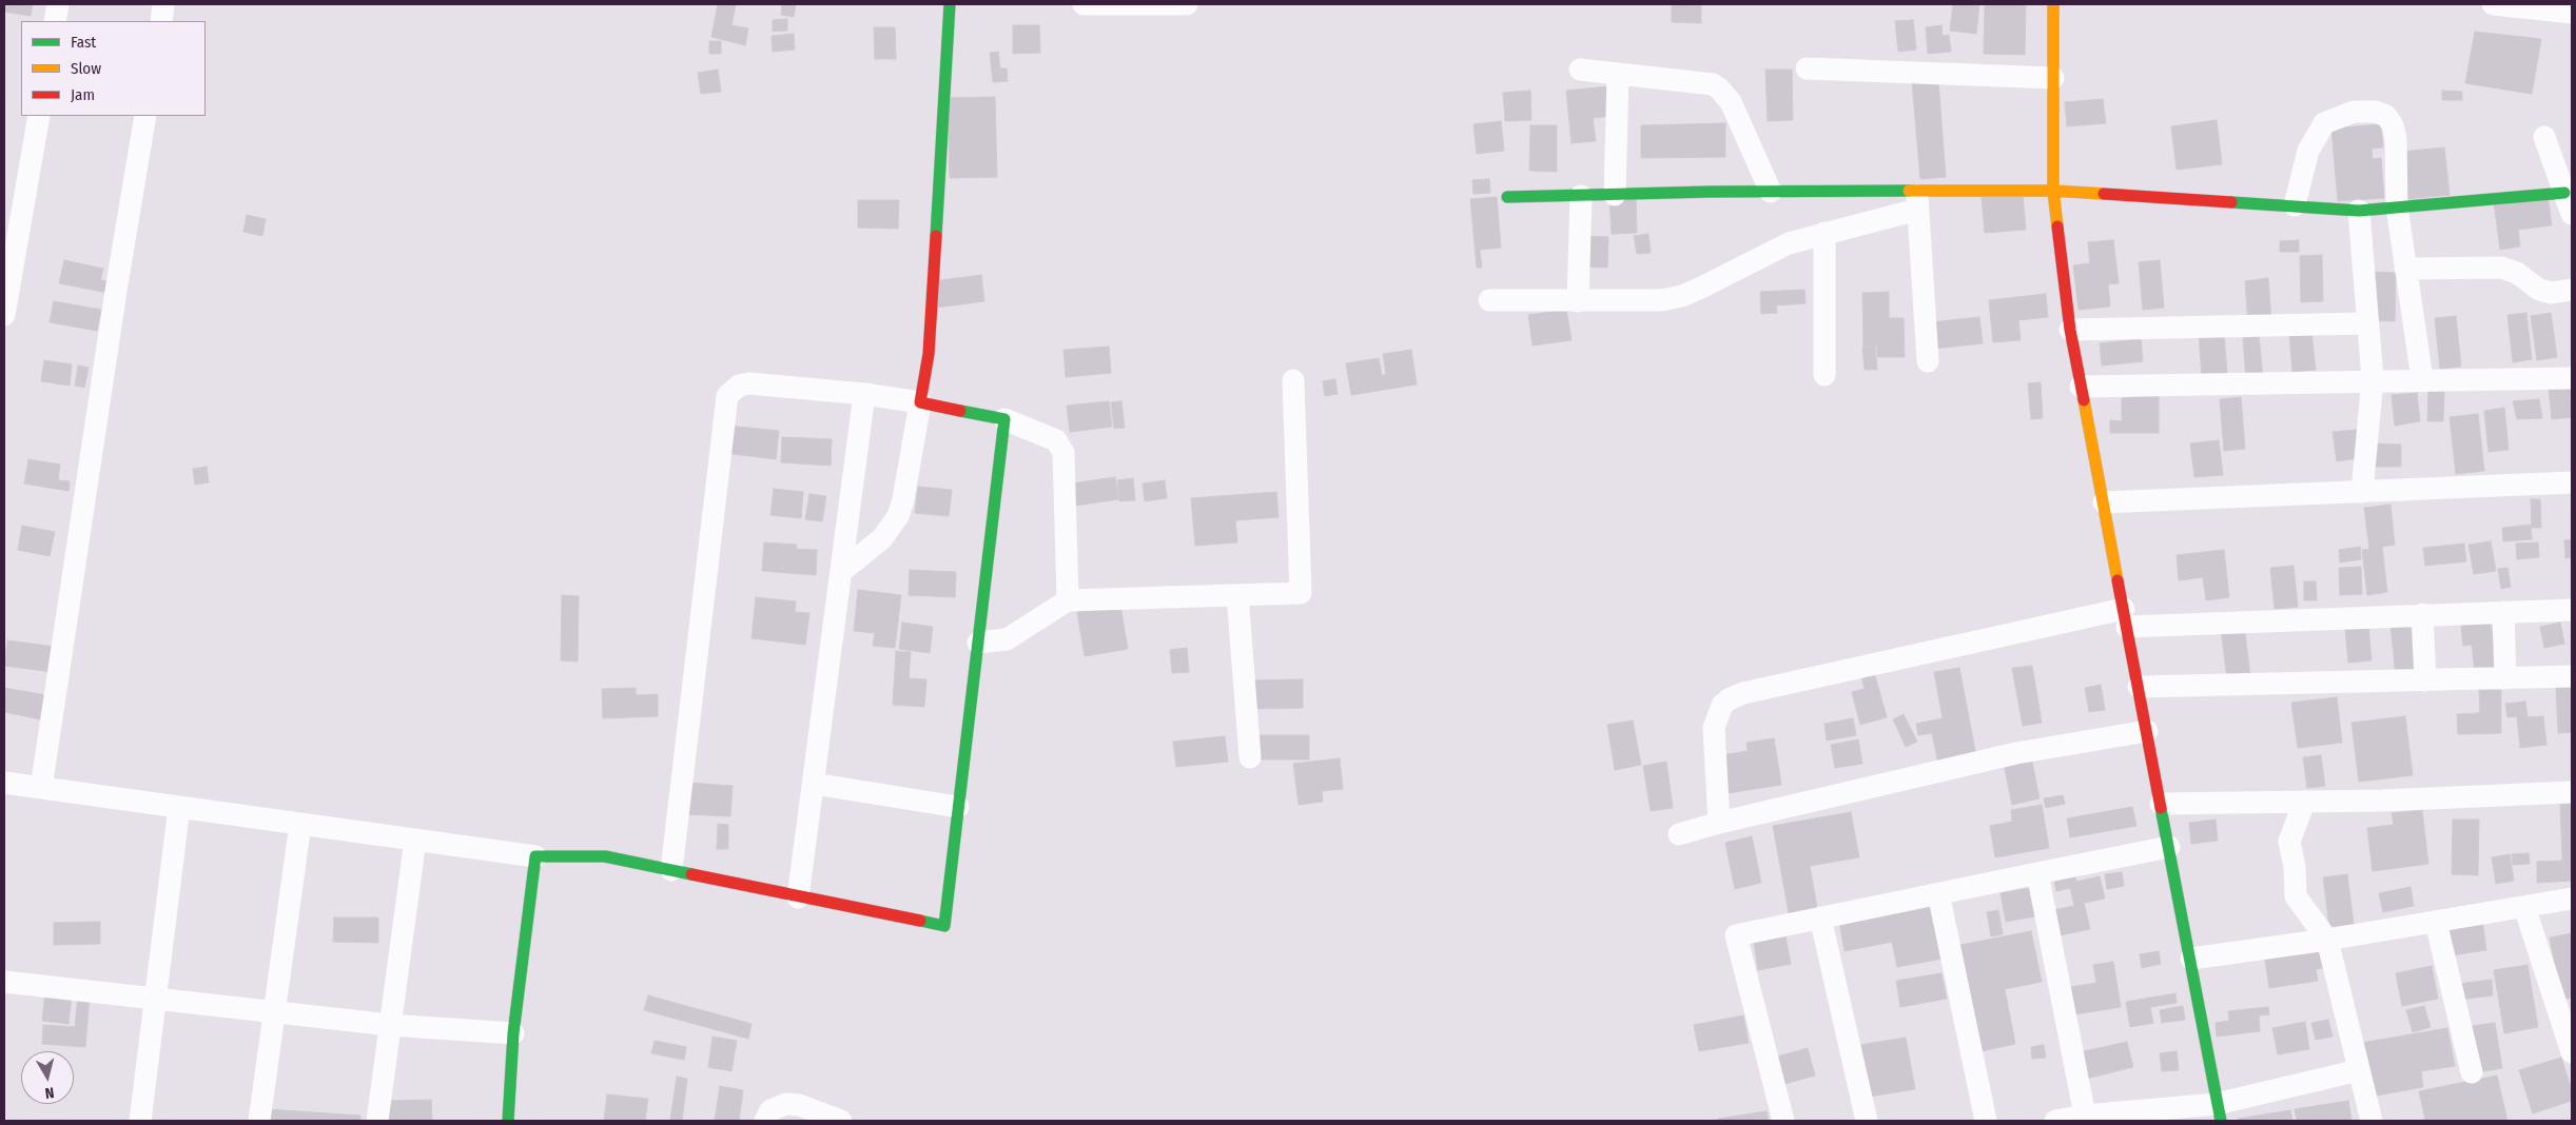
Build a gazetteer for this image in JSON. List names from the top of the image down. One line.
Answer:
{"legend":["Fast","Slow","Jam"],"north":"bottom"}
